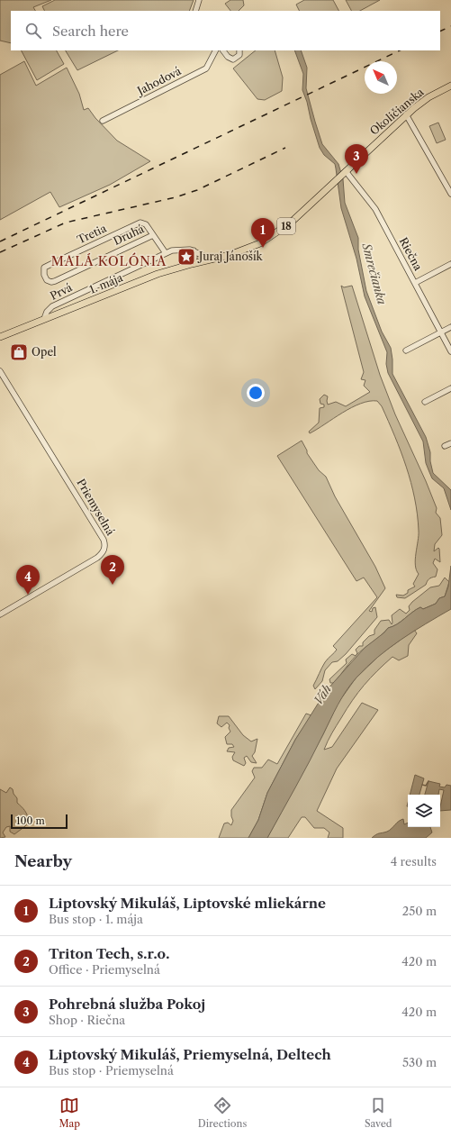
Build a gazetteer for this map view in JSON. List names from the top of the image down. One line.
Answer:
{"streets":{"main road":["Okoličianska","18","1. mája"],"street":["Jahodová","Tretia","Druhá","Riečna","Prvá","Priemyselná"]},"crossings":[["Okoličianska","Riečna"],["Okoličianska","1. mája"],["Tretia","Druhá"],["1. mája","Prvá"]],"districts":["MALÁ KOLÓNIA"],"water":["Smrečianka","Váh"],"places":{"place":["Juraj Jánošík"],"shop":["Opel"]},"scale_bar":"100 m","north":"top left","page":{"search":"Search here","pins":["3","1","2","4"],"scale":"100 m","heading":["Nearby","4 results"],"list":[{"mark":"1","name":"Liptovský Mikuláš, Liptovské mliekárne","note":"Bus stop · 1. mája","value":"250 m"},{"mark":"2","name":"Triton Tech, s.r.o.","note":"Office · Priemyselná","value":"420 m"},{"mark":"3","name":"Pohrebná služba Pokoj","note":"Shop · Riečna","value":"420 m"},{"mark":"4","name":"Liptovský Mikuláš, Priemyselná, Deltech","note":"Bus stop · Priemyselná","value":"530 m"}],"nav":["Map","Directions","Saved"]}}
